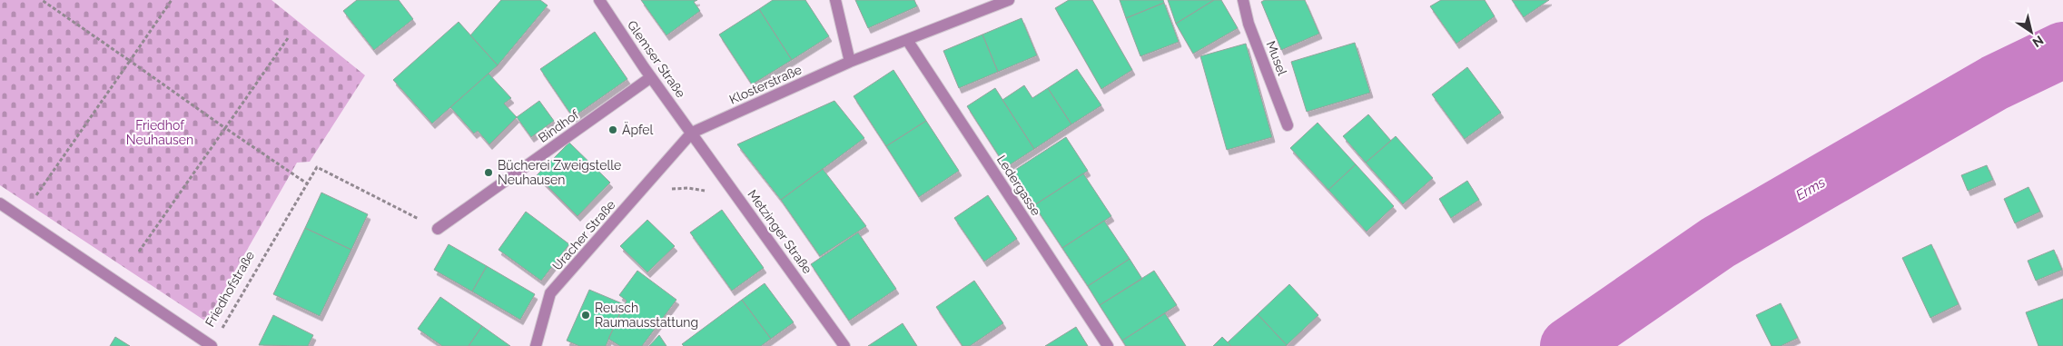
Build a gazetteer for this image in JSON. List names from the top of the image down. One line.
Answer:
{"streets":{"street":["Musel","Glemser Straße","Klosterstraße","Bindhof","Ledergasse","Metzinger Straße","Uracher Straße","Friedhofstraße"]},"crossings":[["Glemser Straße","Klosterstraße"],["Glemser Straße","Bindhof"],["Glemser Straße","Metzinger Straße"],["Glemser Straße","Uracher Straße"],["Klosterstraße","Ledergasse"],["Klosterstraße","Metzinger Straße"],["Klosterstraße","Uracher Straße"],["Bindhof","Friedhofstraße"],["Metzinger Straße","Uracher Straße"]],"water":["Erms"],"parks":["Friedhof Neuhausen"],"places":["Äpfel","Bücherei Zweigstelle Neuhausen","Reusch Raumausstattung"],"north":"bottom right"}
